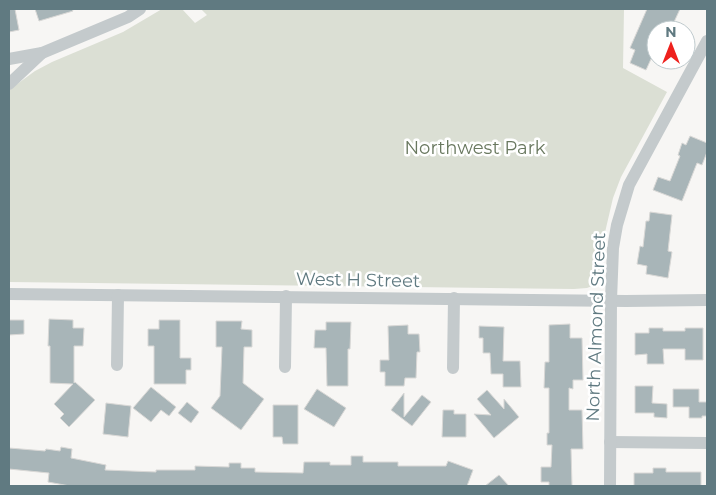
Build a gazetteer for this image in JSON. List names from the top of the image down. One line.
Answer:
{"streets":{"street":["West H Street","North Almond Street"]},"crossings":[["West H Street","North Almond Street"]],"parks":["Northwest Park"],"north":"top"}
